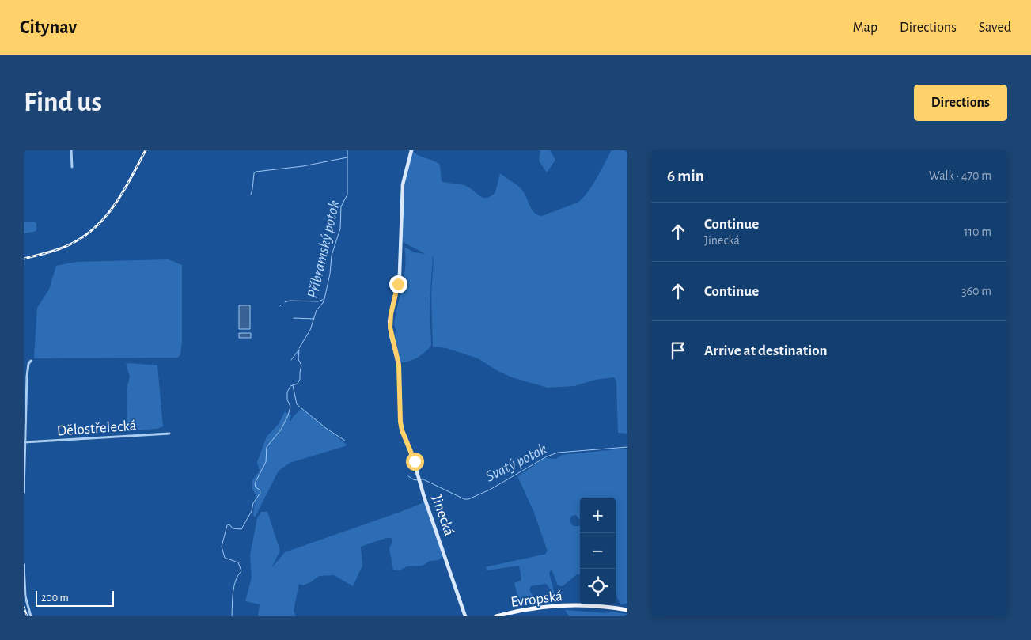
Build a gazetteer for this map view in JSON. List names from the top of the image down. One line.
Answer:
{"streets":{"main road":["Jinecká","Evropská"],"street":["Dělostřelecká"]},"water":["Příbramský potok","Svatý potok"],"scale_bar":"200 m","page":{"header":"Citynav","nav":["Map","Directions","Saved"],"buttons":"Directions","title":"Find us","heading":["6 min","Walk · 470 m"],"list":[["Continue","Jinecká","110 m"],["Continue","360 m"],"Arrive at destination"],"map_buttons":["+","−"],"scale":"200 m"}}
